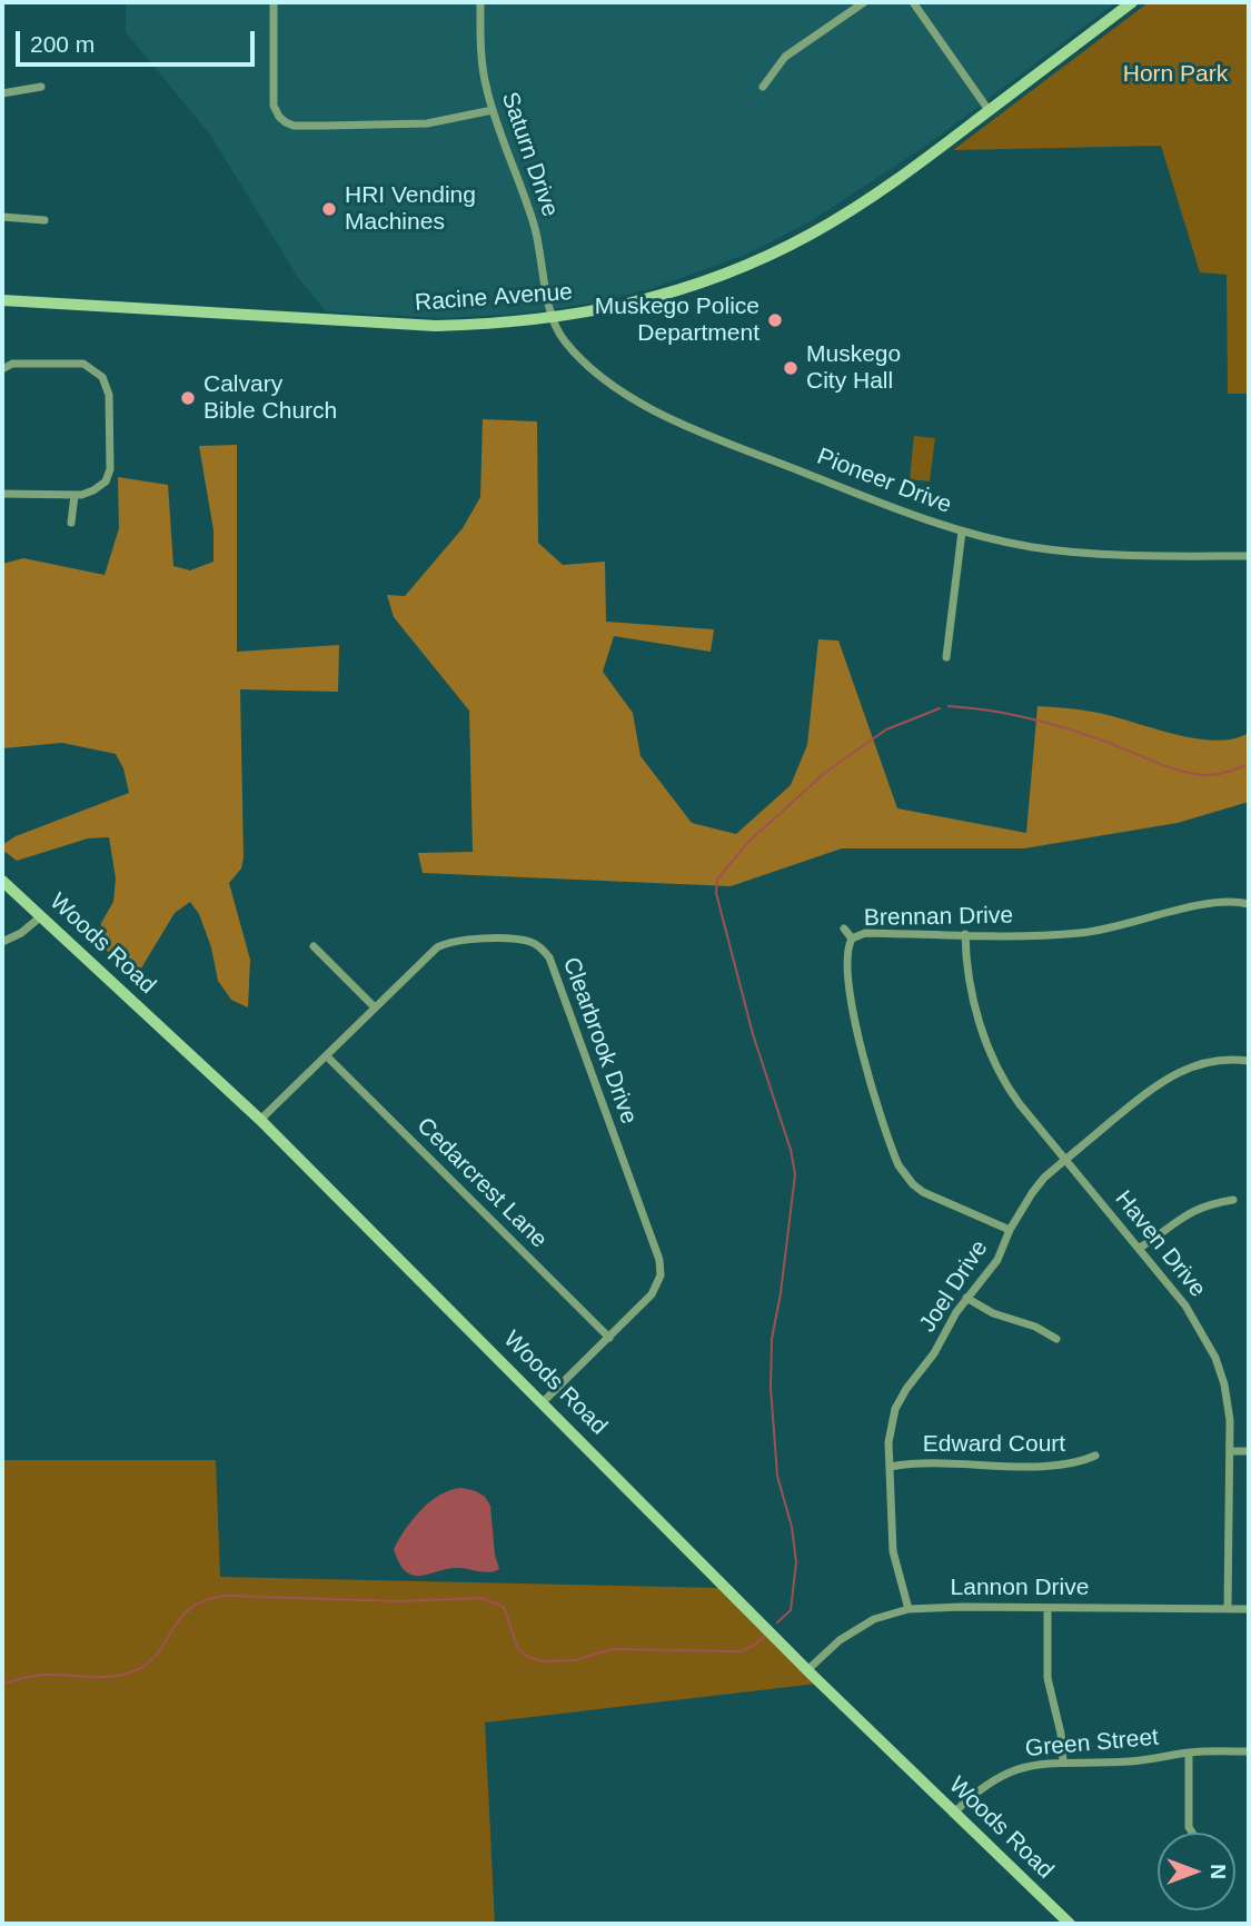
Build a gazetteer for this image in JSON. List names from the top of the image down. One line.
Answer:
{"streets":{"street":["Saturn Drive","Racine Avenue","Pioneer Drive","Brennan Drive","Woods Road","Clearbrook Drive","Cedarcrest Lane","Haven Drive","Joel Drive","Edward Court","Lannon Drive","Green Street"]},"crossings":[["Saturn Drive","Racine Avenue"],["Saturn Drive","Pioneer Drive"],["Racine Avenue","Pioneer Drive"],["Brennan Drive","Haven Drive"],["Brennan Drive","Joel Drive"],["Woods Road","Clearbrook Drive"],["Woods Road","Lannon Drive"],["Woods Road","Green Street"],["Clearbrook Drive","Cedarcrest Lane"],["Haven Drive","Joel Drive"],["Haven Drive","Lannon Drive"],["Joel Drive","Edward Court"],["Joel Drive","Lannon Drive"]],"parks":["Horn Park"],"places":["HRI Vending Machines","Muskego Police Department","Muskego City Hall","Calvary Bible Church"],"scale_bar":"200 m","north":"right"}
